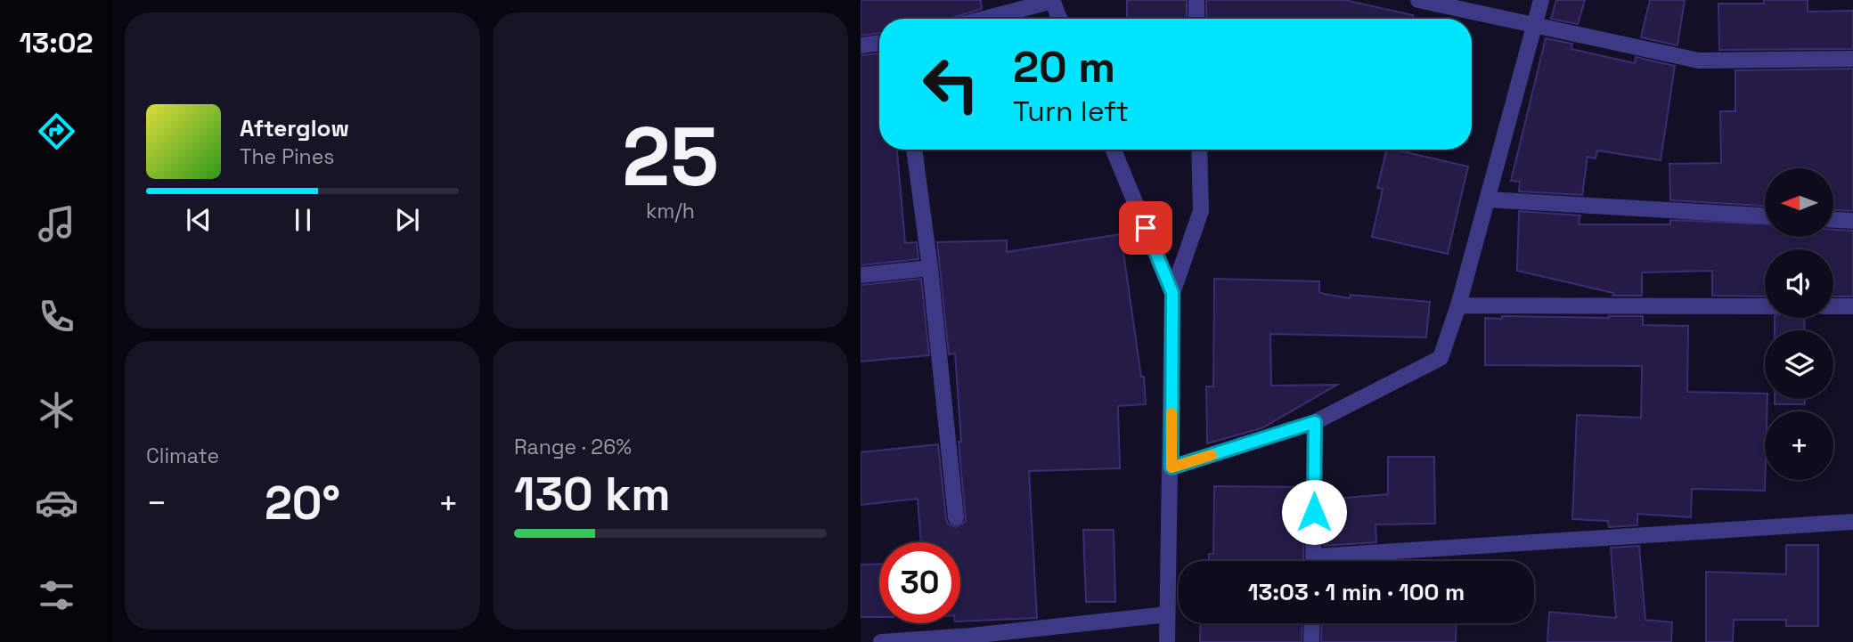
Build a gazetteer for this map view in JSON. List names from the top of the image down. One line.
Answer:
{"north":"left","page":{"tabs":"13:02","tile":[["25","km/h"],"Climate",["Range · 26%","130 km"]],"turn":["20 m","Turn left"],"song":["Afterglow","The Pines"],"map_buttons":"+","heat":["−","20°","+"],"limit":"30","trip":"13:03 · 1 min · 100 m"}}
